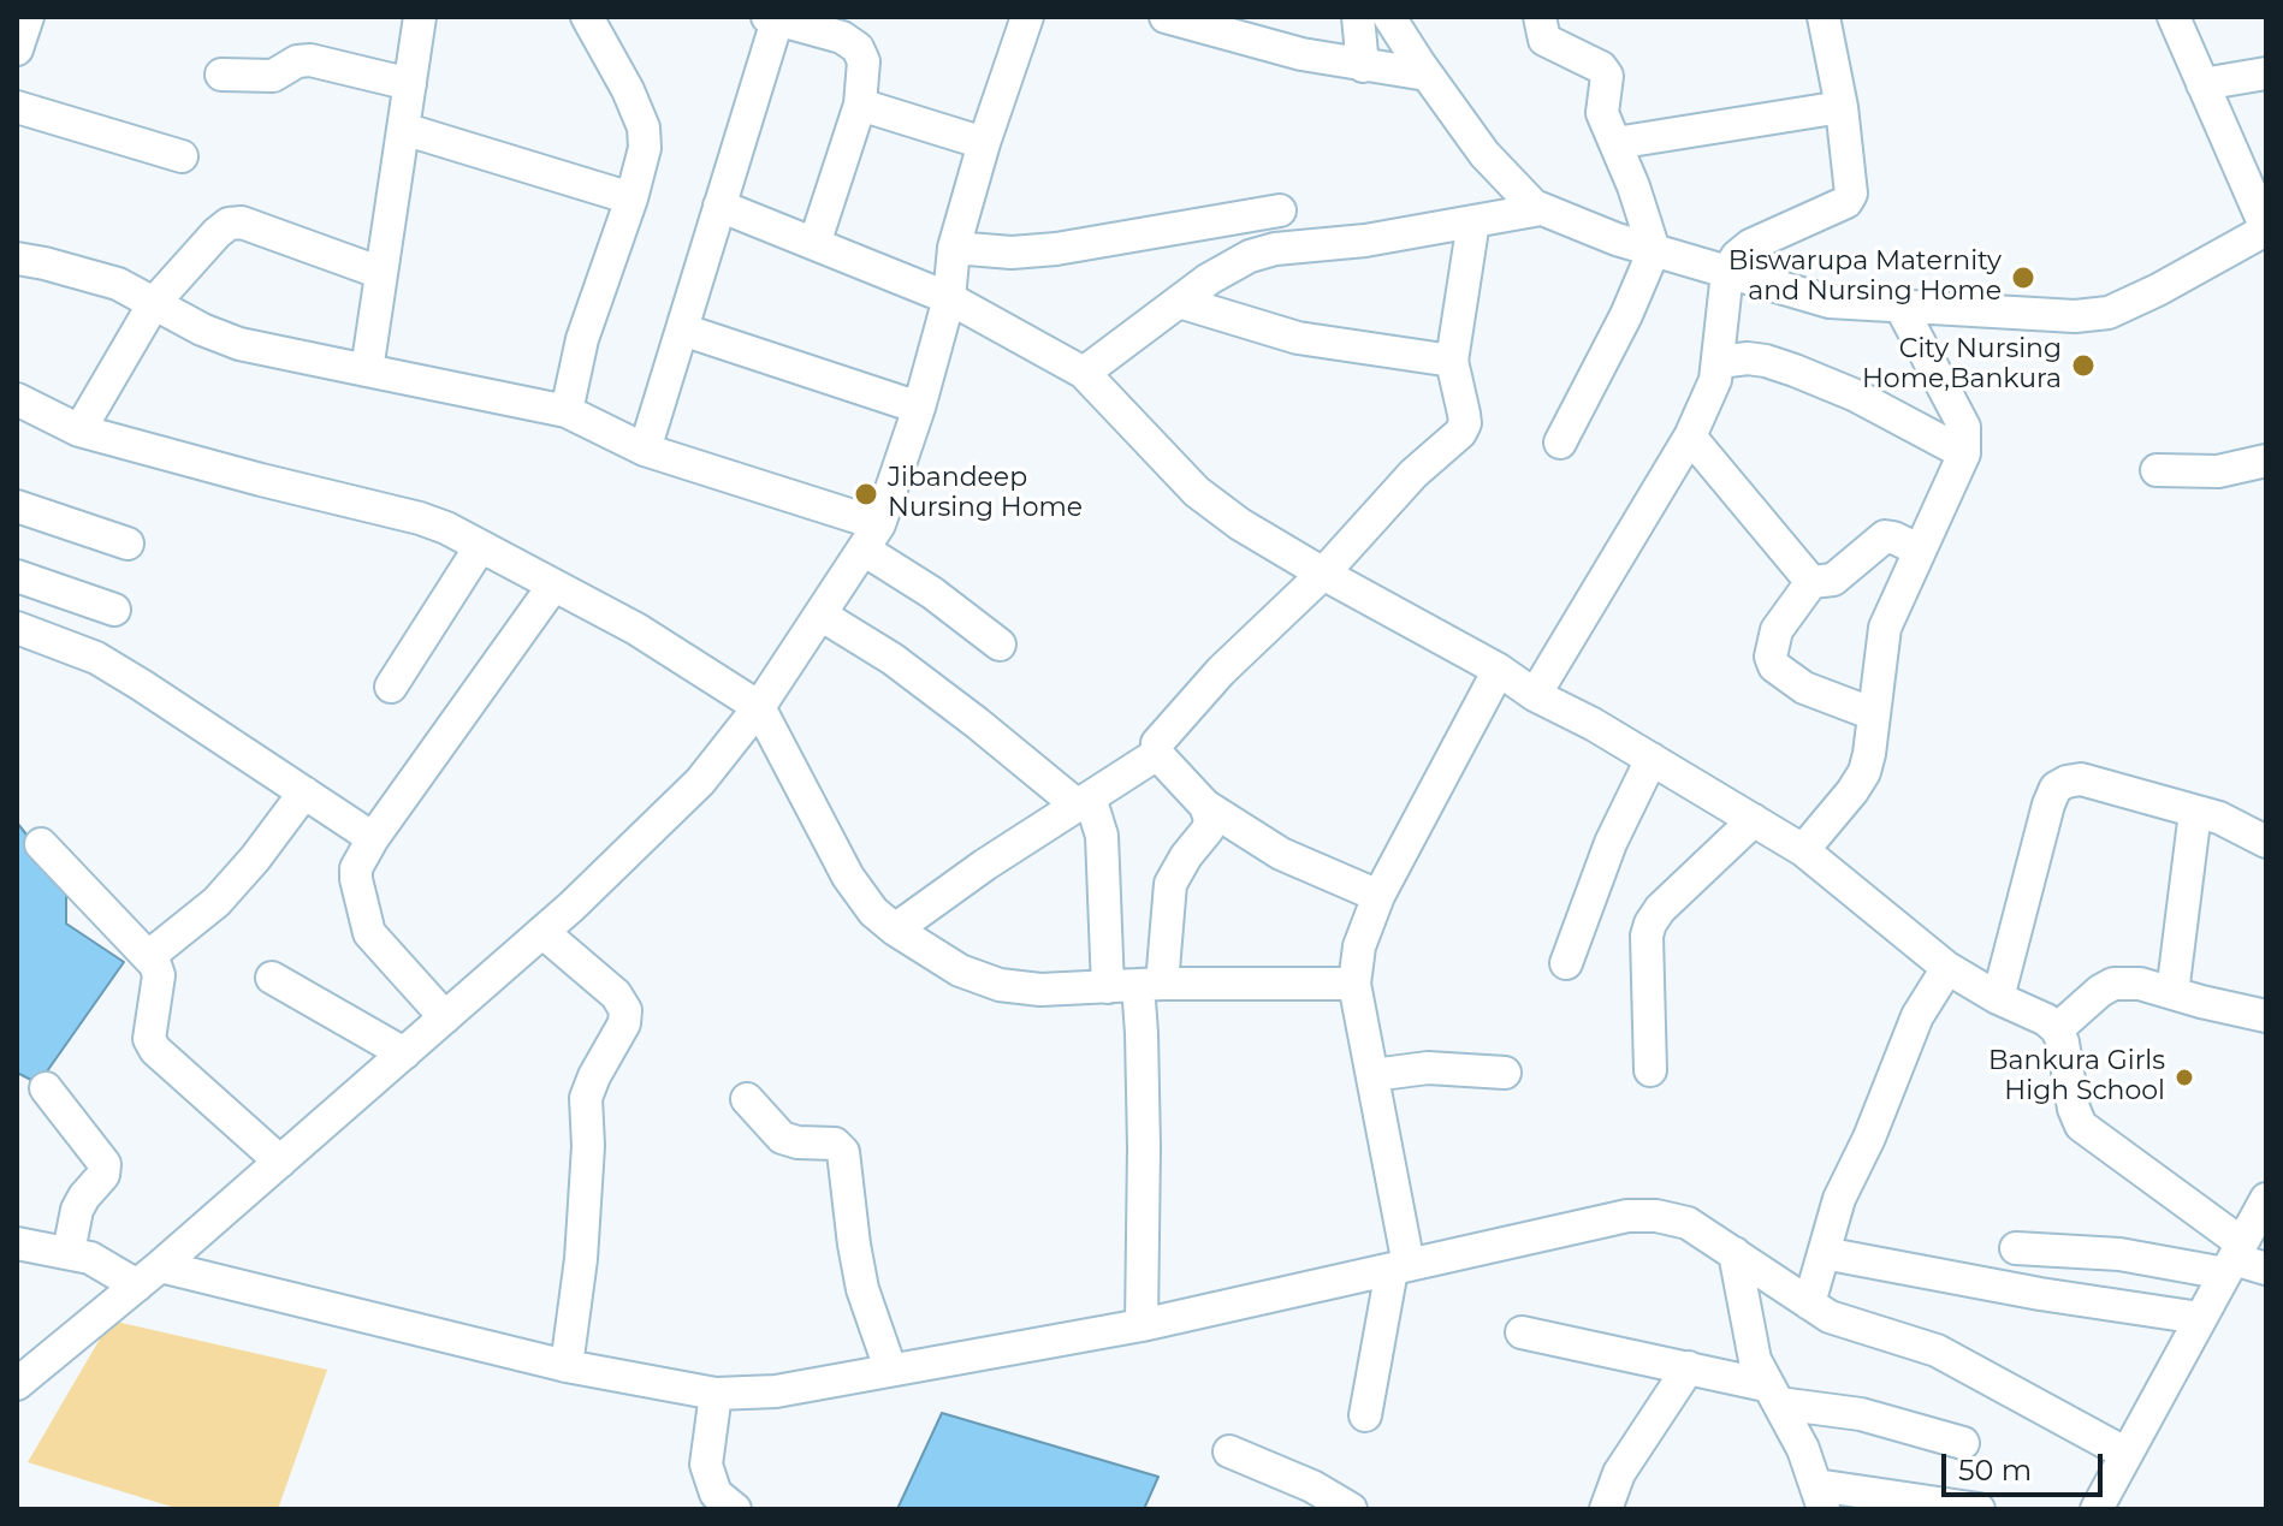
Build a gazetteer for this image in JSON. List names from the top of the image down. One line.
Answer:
{"places":["Biswarupa Maternity and Nursing Home","City Nursing Home,Bankura","Jibandeep Nursing Home","Bankura Girls High School"],"scale_bar":"50 m"}
